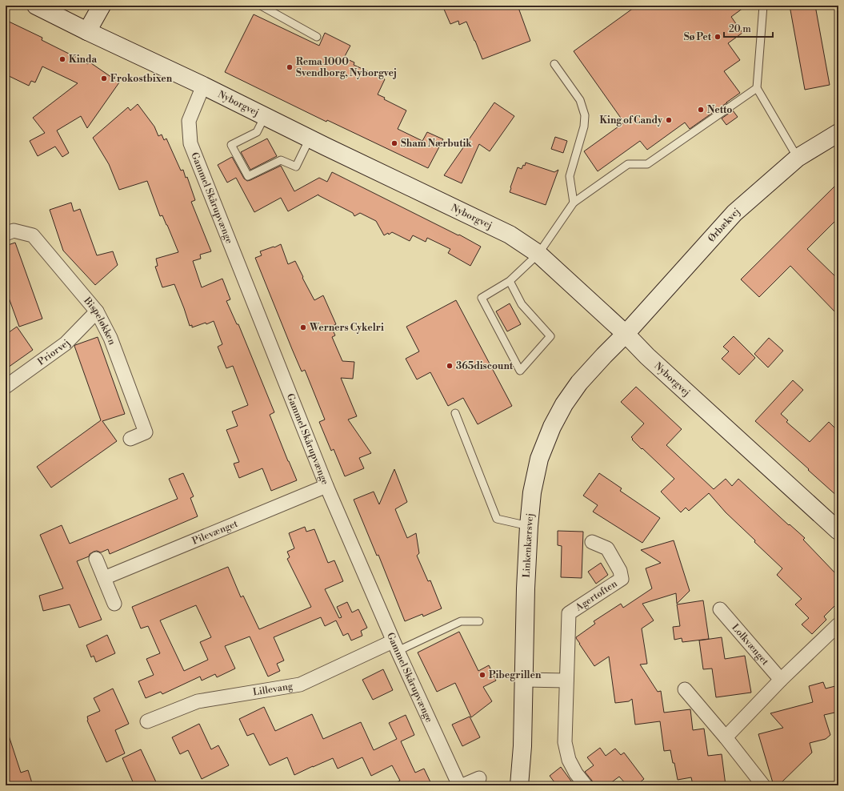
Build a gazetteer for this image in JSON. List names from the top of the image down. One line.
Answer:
{"streets":{"street":["Nyborgvej","Gammel Skårupvænge","Ørbækvej","Bispeløkken","Priorvej","Pilevænget","Linkenkærsvej","Agertoften","Lolkvænget","Lillevang"]},"crossings":[["Nyborgvej","Gammel Skårupvænge"],["Nyborgvej","Ørbækvej"],["Nyborgvej","Linkenkærsvej"],["Gammel Skårupvænge","Pilevænget"],["Gammel Skårupvænge","Lillevang"],["Ørbækvej","Linkenkærsvej"],["Bispeløkken","Priorvej"]],"places":["Sø Pet","Kinda","Rema 1000 Svendborg, Nyborgvej","Frokostbixen","Netto","King of Candy","Sham Nærbutik","Werners Cykelri","365discount","Pibegrillen"],"scale_bar":"20 m"}
